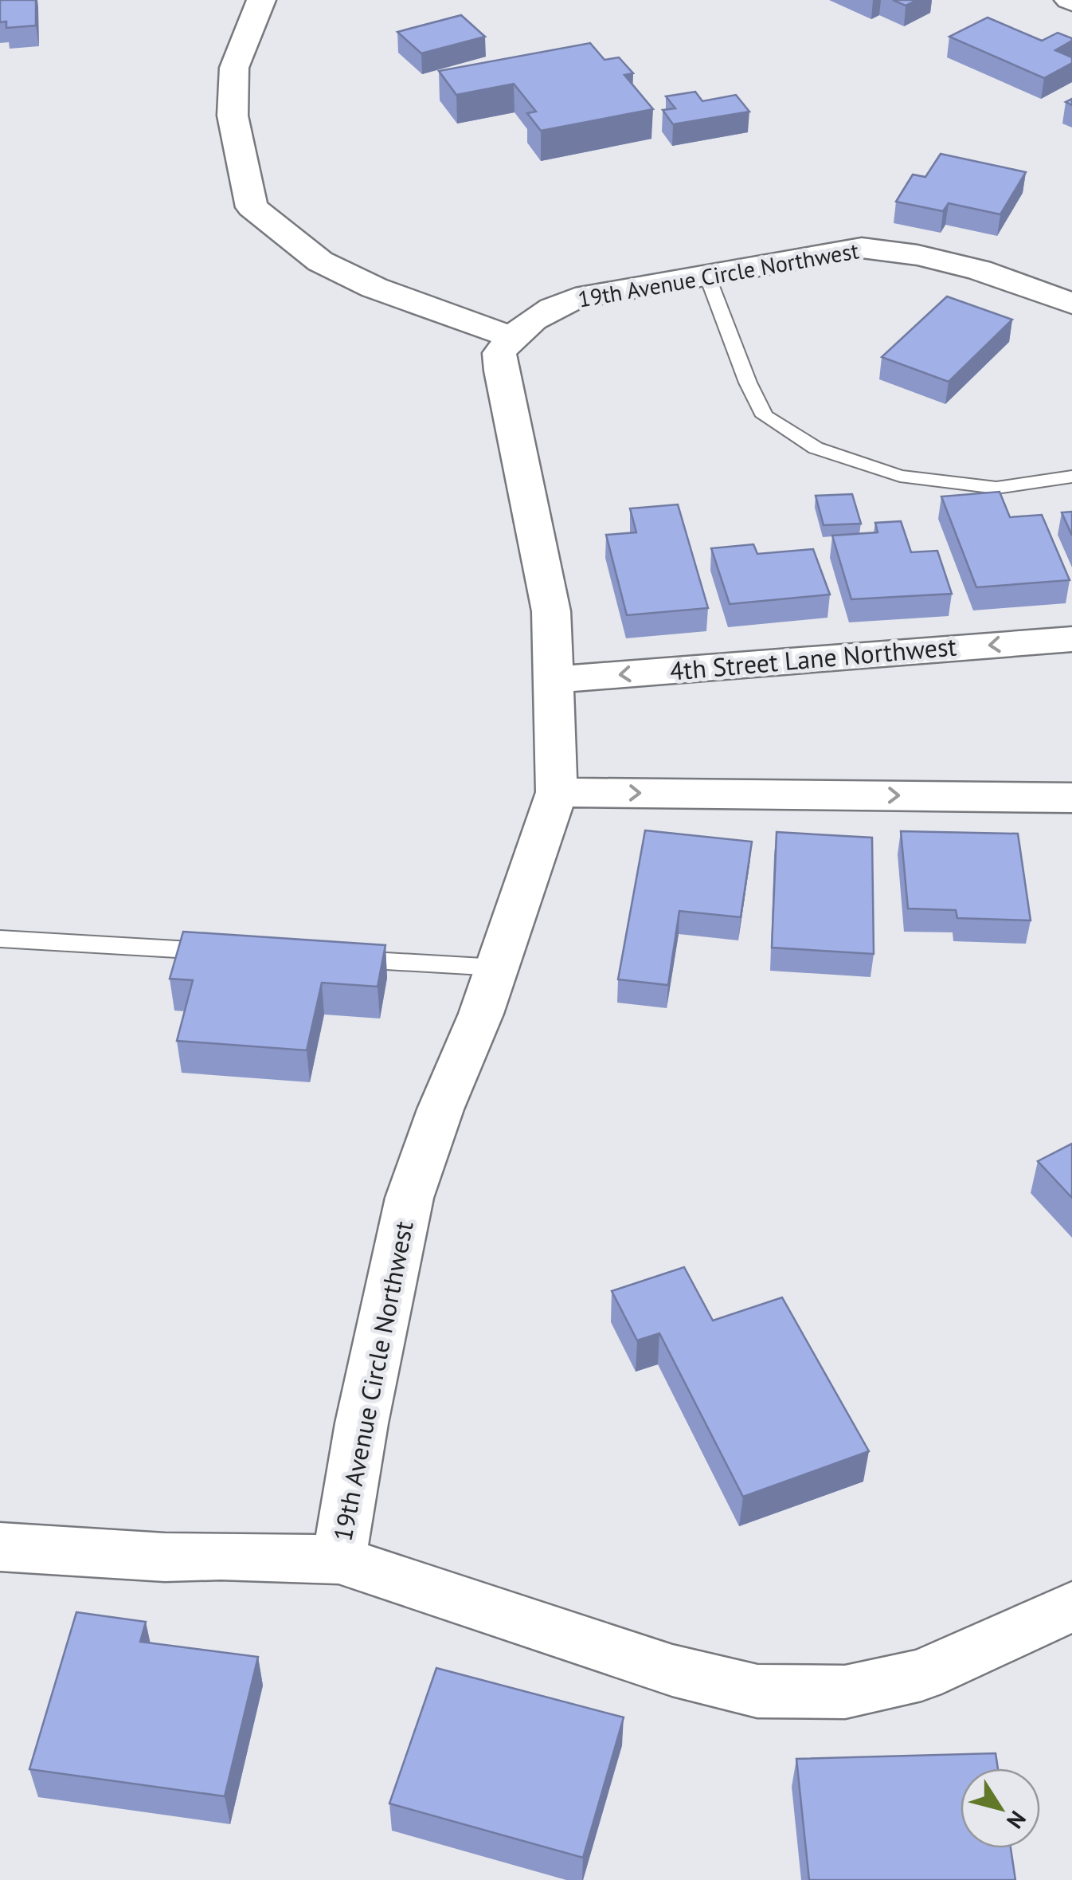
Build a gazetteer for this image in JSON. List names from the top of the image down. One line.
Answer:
{"streets":{"street":["19th Avenue Circle Northwest","4th Street Lane Northwest"]},"crossings":[["19th Avenue Circle Northwest","4th Street Lane Northwest"]],"north":"bottom right"}
